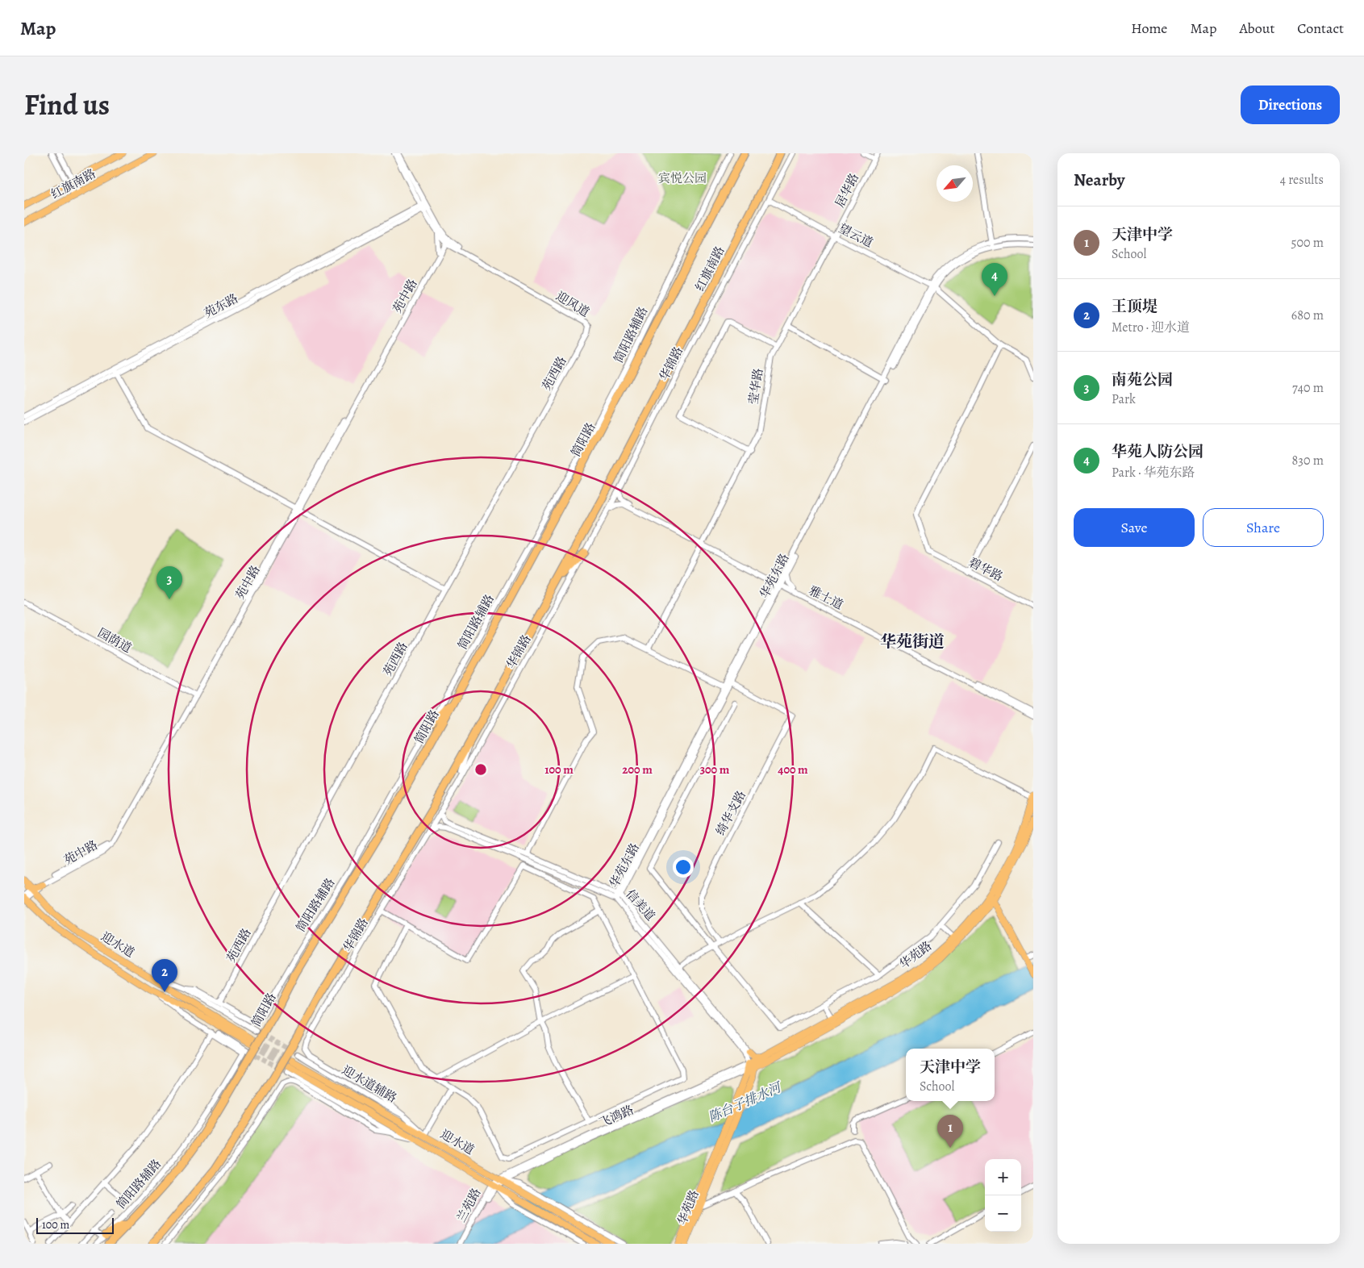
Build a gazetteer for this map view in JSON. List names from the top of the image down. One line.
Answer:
{"streets":{"highway":["红旗南路","简阳路"],"main road":["迎水道","华苑路"],"street":["居华路","望云道","苑中路","迎风道","苑东路","简阳路辅路","华锦路","苑西路","莹华路","碧华路","华苑东路","雅士道","园荫道","绮华支路","信美道","迎水道辅路","飞鸿路","兰苑路"]},"crossings":[["居华路","望云道"],["居华路","莹华路"],["望云道","华锦路"],["望云道","莹华路"],["望云道","碧华路"],["望云道","华苑东路"],["苑中路","迎风道"],["苑中路","园荫道"],["苑中路","迎水道"],["迎风道","苑东路"],["迎风道","苑西路"],["简阳路辅路","苑西路"],["华锦路","雅士道"],["华锦路","信美道"],["华锦路","迎水道辅路"],["莹华路","雅士道"],["华苑东路","雅士道"],["华苑东路","绮华支路"],["华苑东路","信美道"],["信美道","华苑路"],["信美道","飞鸿路"],["迎水道","迎水道辅路"],["迎水道","飞鸿路"],["迎水道","兰苑路"],["华苑路","飞鸿路"],["飞鸿路","兰苑路"]],"districts":["华苑街道"],"water":["陈台子排水河"],"parks":["宾悦公园"],"scale_bar":"100 m","north":"bottom left","page":{"header":"Map","nav":["Home","Map","About","Contact"],"title":"Find us","buttons":["Directions",["Save","Share"]],"heading":["Nearby","4 results"],"list":[{"mark":"1","name":"天津中学","note":"School","value":"500 m"},{"mark":"2","name":"王顶堤","note":"Metro · 迎水道","value":"680 m"},{"mark":"3","name":"南苑公园","note":"Park","value":"740 m"},{"mark":"4","name":"华苑人防公园","note":"Park · 华苑东路","value":"830 m"}],"pins":["4","3","2","1"],"popup":["天津中学","School"],"map_buttons":["+","−"],"scale":"100 m"},"rings":["100 m","200 m","300 m","400 m"]}
